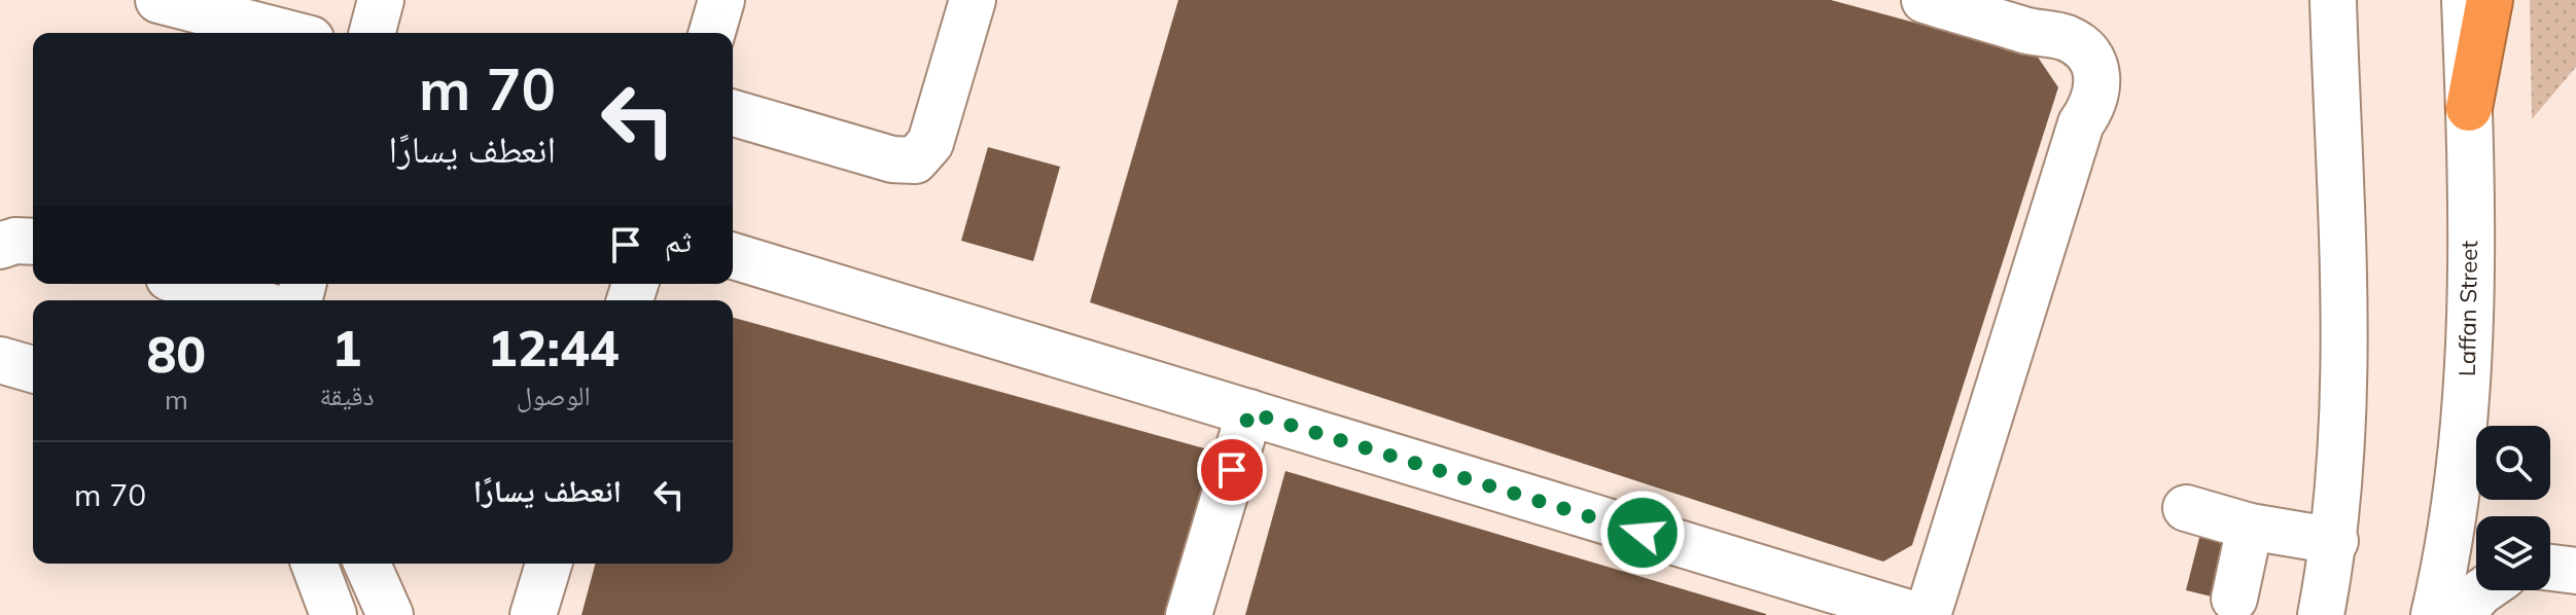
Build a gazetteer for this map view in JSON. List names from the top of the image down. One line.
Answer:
{"streets":{"street":["Laffan Street"]},"page":{"turn":["70 m","انعطف يسارًا"],"then":"ثم","eta":["12:44","الوصول","1","دقيقة","80","m"],"list":[{"name":"انعطف يسارًا","value":"70 m"}]}}
